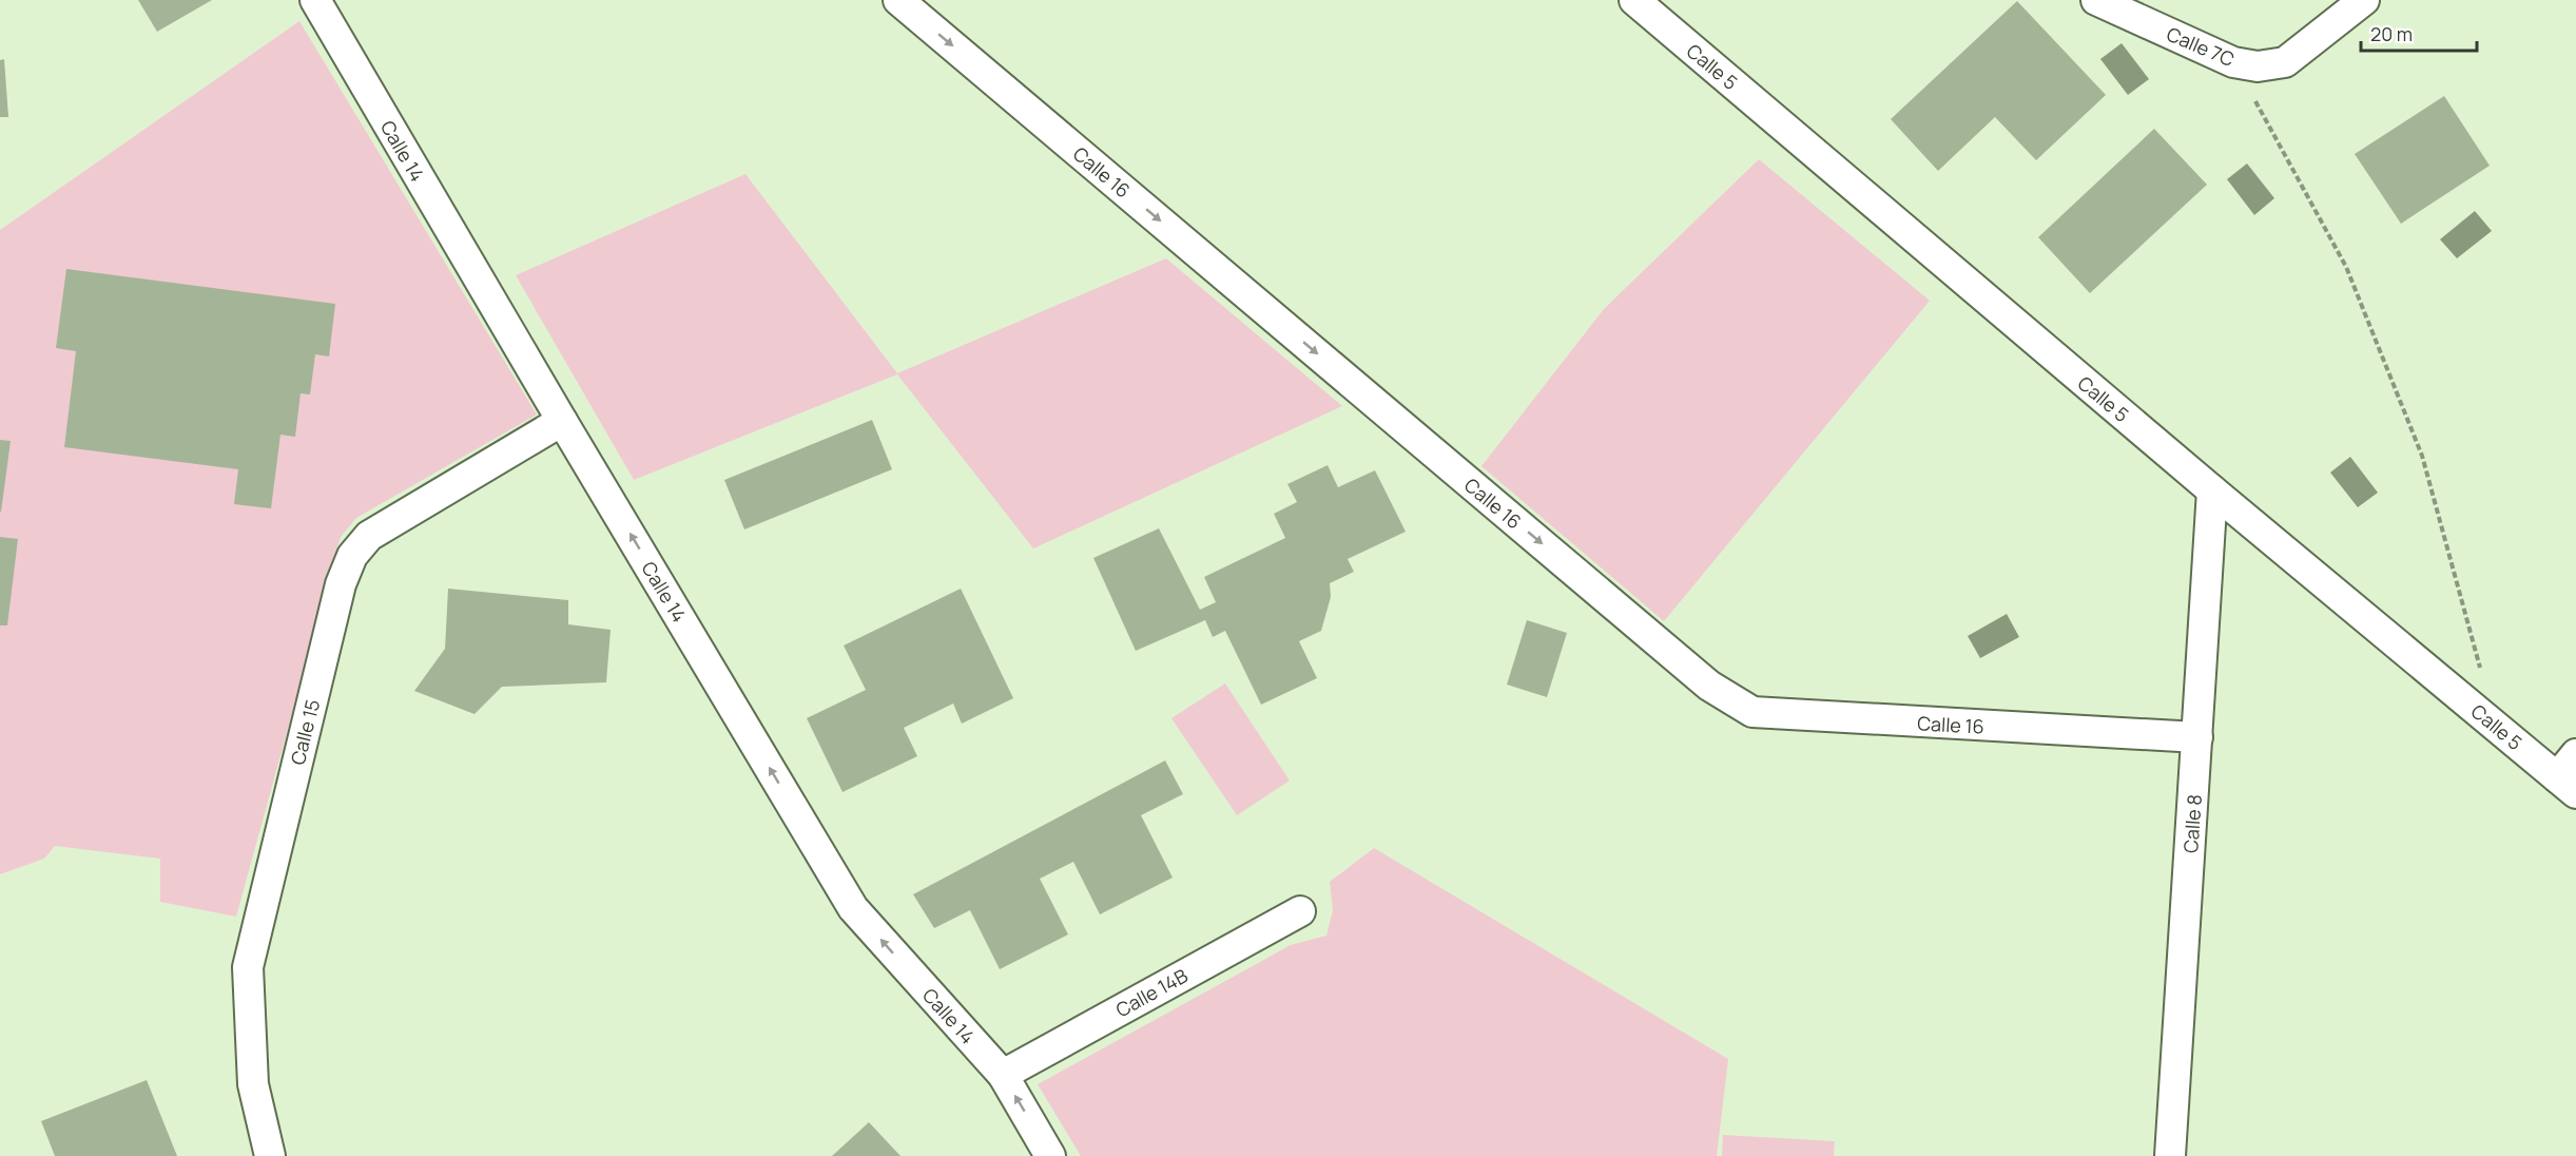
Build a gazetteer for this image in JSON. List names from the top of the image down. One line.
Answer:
{"streets":{"street":["Calle 7C","Calle 5","Calle 14","Calle 16","Calle 15","Calle 8","Calle 14B"]},"crossings":[["Calle 5","Calle 8"],["Calle 14","Calle 15"],["Calle 14","Calle 14B"],["Calle 16","Calle 8"]],"one_way":["Calle 14","Calle 16"],"scale_bar":"20 m"}
